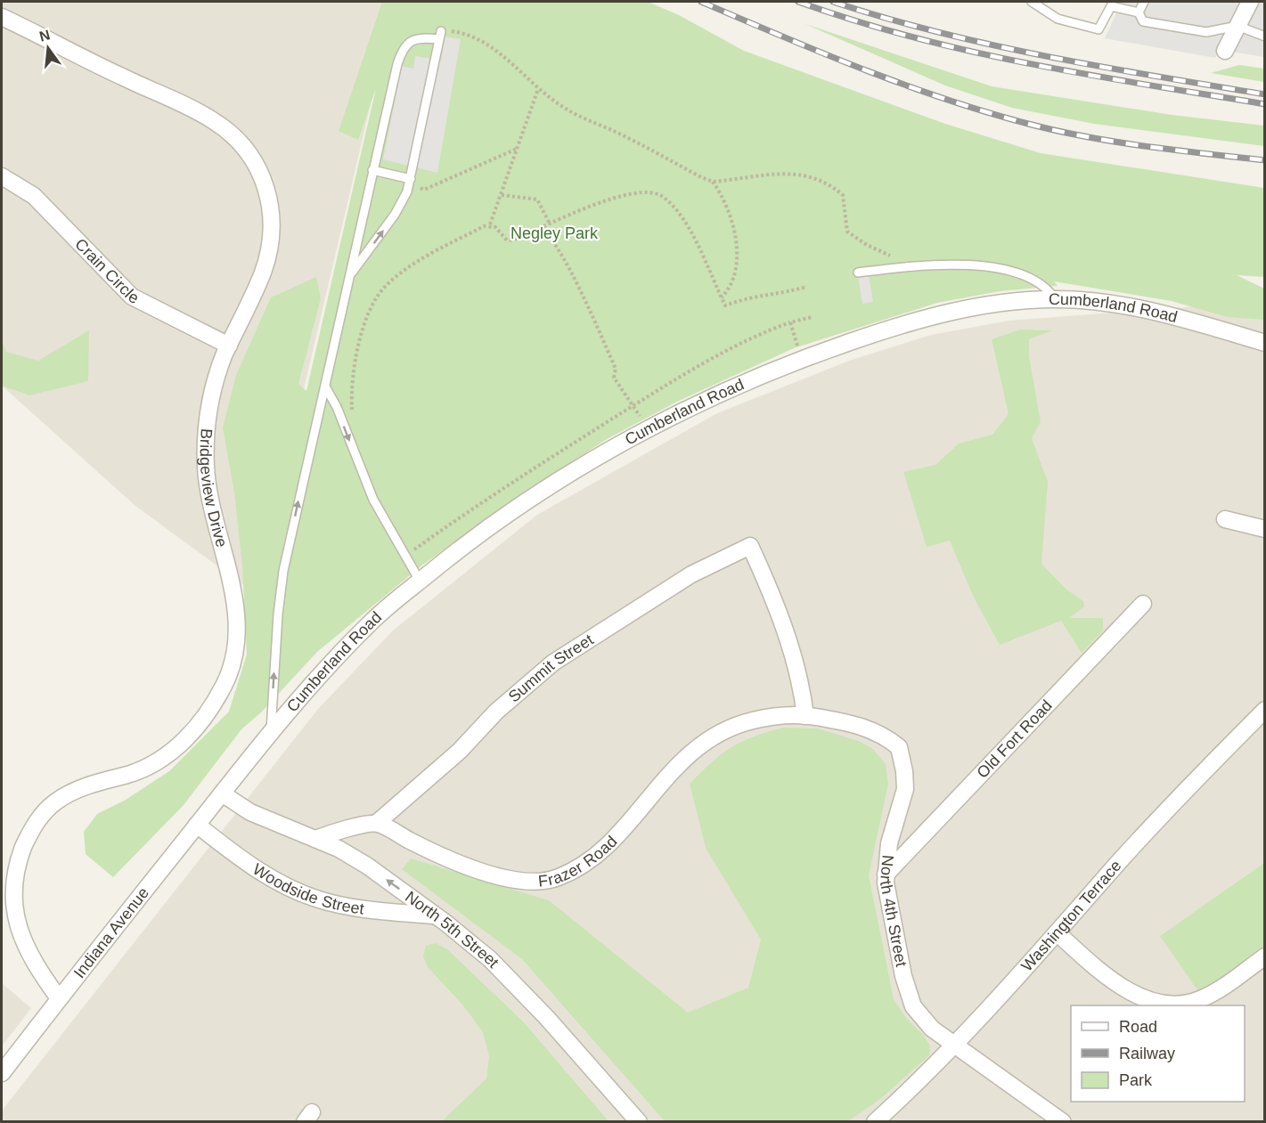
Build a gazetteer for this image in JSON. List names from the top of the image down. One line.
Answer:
{"streets":{"street":["Crain Circle","Cumberland Road","Bridgeview Drive","Summit Street","Old Fort Road","Frazer Road","Woodside Street","North 4th Street","Washington Terrace","North 5th Street","Indiana Avenue"]},"crossings":[["Crain Circle","Bridgeview Drive"],["Cumberland Road","North 5th Street"],["Cumberland Road","Indiana Avenue"],["Bridgeview Drive","Indiana Avenue"],["Summit Street","Frazer Road"],["Summit Street","North 4th Street"],["Old Fort Road","North 4th Street"],["Frazer Road","North 4th Street"],["Woodside Street","North 5th Street"],["Woodside Street","Indiana Avenue"],["North 4th Street","Washington Terrace"],["North 5th Street","Indiana Avenue"]],"parks":["Negley Park"],"legend":["Road","Railway","Park"],"north":"top"}
